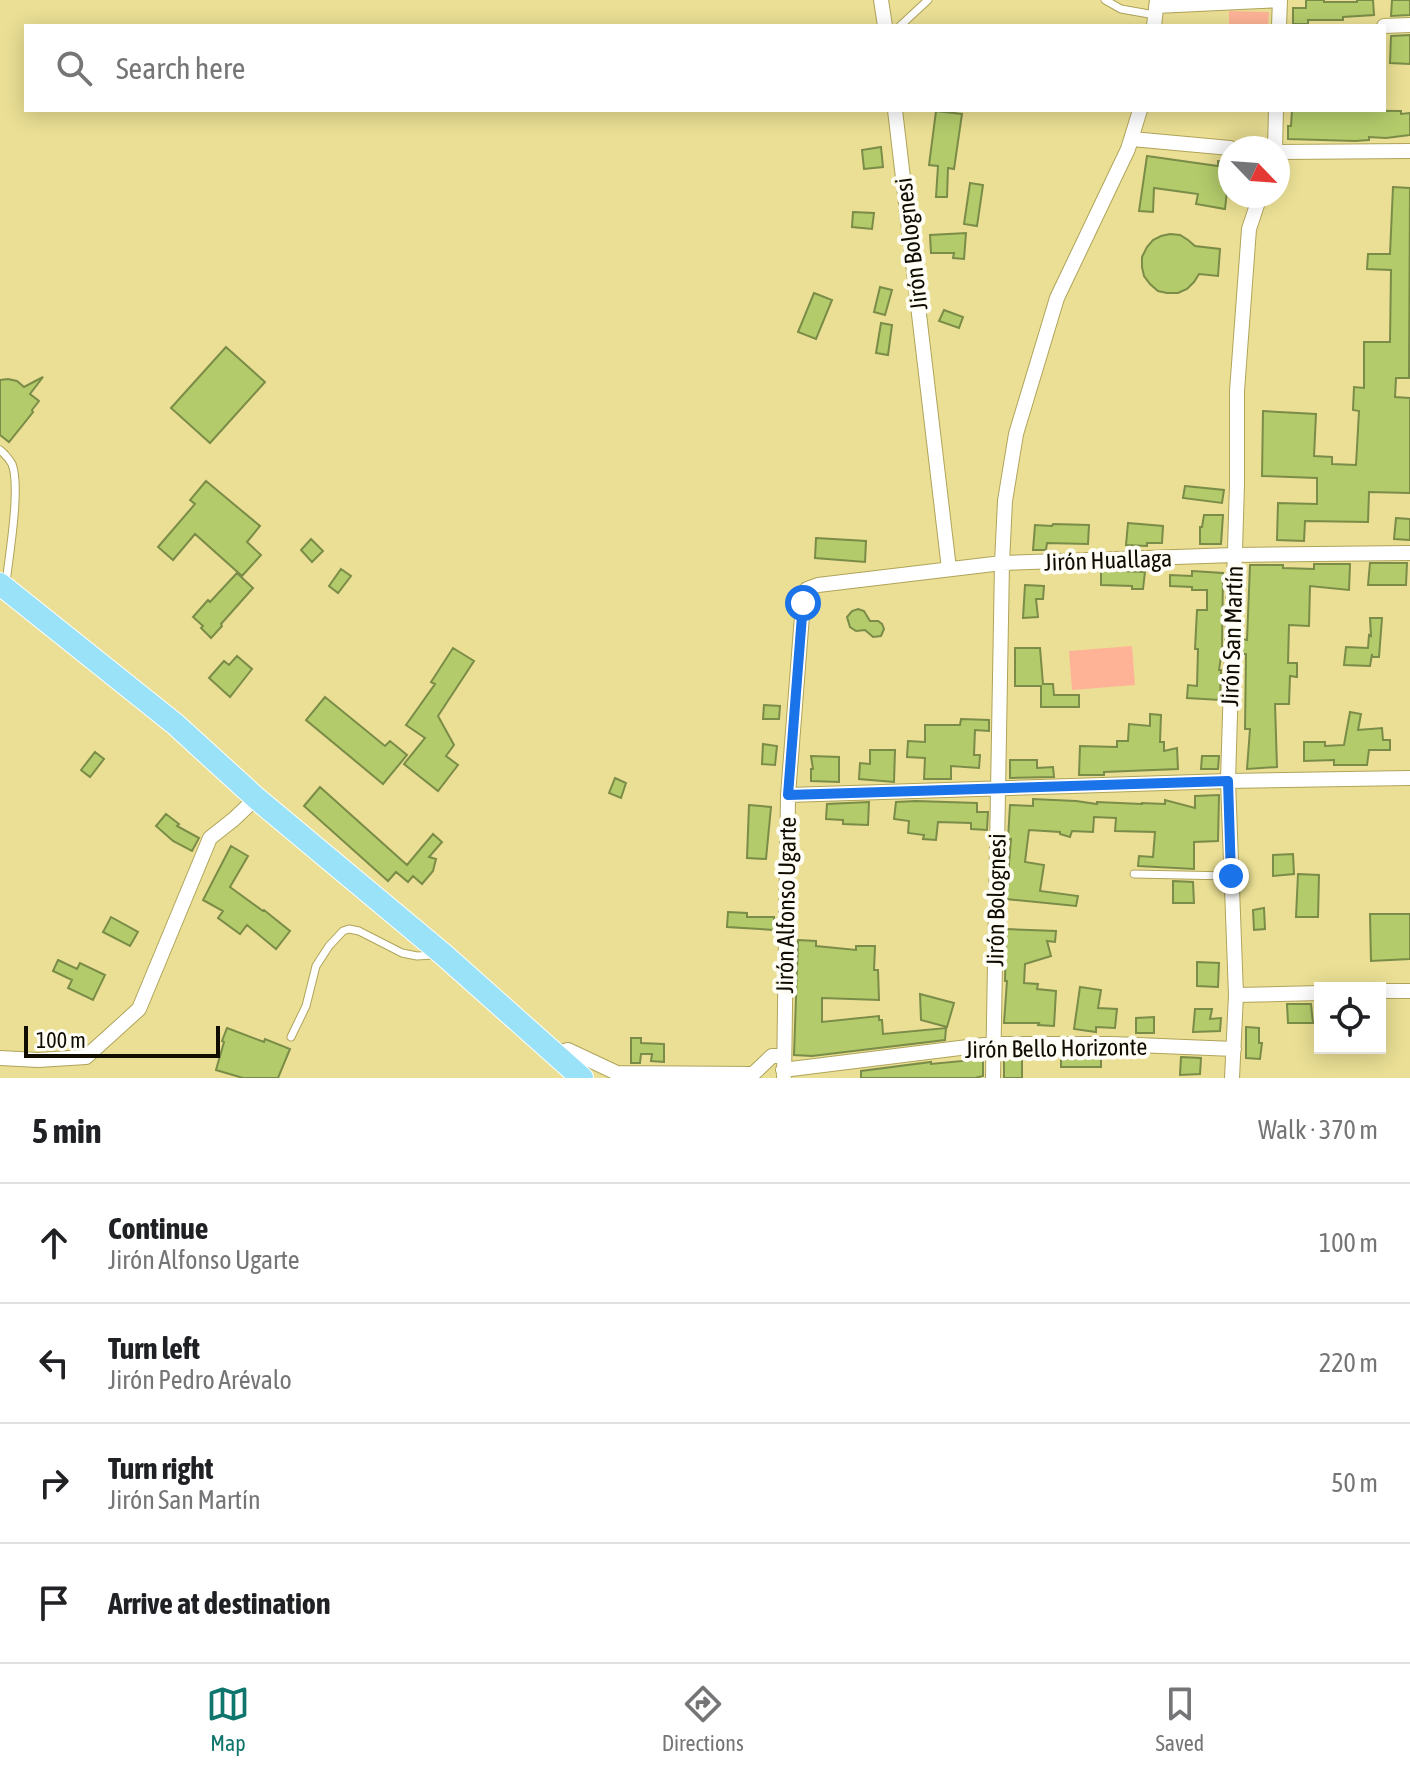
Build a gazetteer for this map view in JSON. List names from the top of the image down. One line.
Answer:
{"streets":{"street":["Jirón Bolognesi","Jirón Huallaga","Jirón San Martín","Jirón Alfonso Ugarte","Jirón Bello Horizonte"]},"crossings":[["Jirón Bolognesi","Jirón Huallaga"],["Jirón Bolognesi","Jirón Bello Horizonte"],["Jirón Huallaga","Jirón San Martín"],["Jirón Huallaga","Jirón Alfonso Ugarte"],["Jirón San Martín","Jirón Bello Horizonte"],["Jirón Alfonso Ugarte","Jirón Bello Horizonte"]],"scale_bar":"100 m","north":"bottom right","page":{"search":"Search here","scale":"100 m","heading":["5 min","Walk · 370 m"],"list":[["Continue","Jirón Alfonso Ugarte","100 m"],["Turn left","Jirón Pedro Arévalo","220 m"],["Turn right","Jirón San Martín","50 m"],"Arrive at destination"],"nav":["Map","Directions","Saved"]}}
